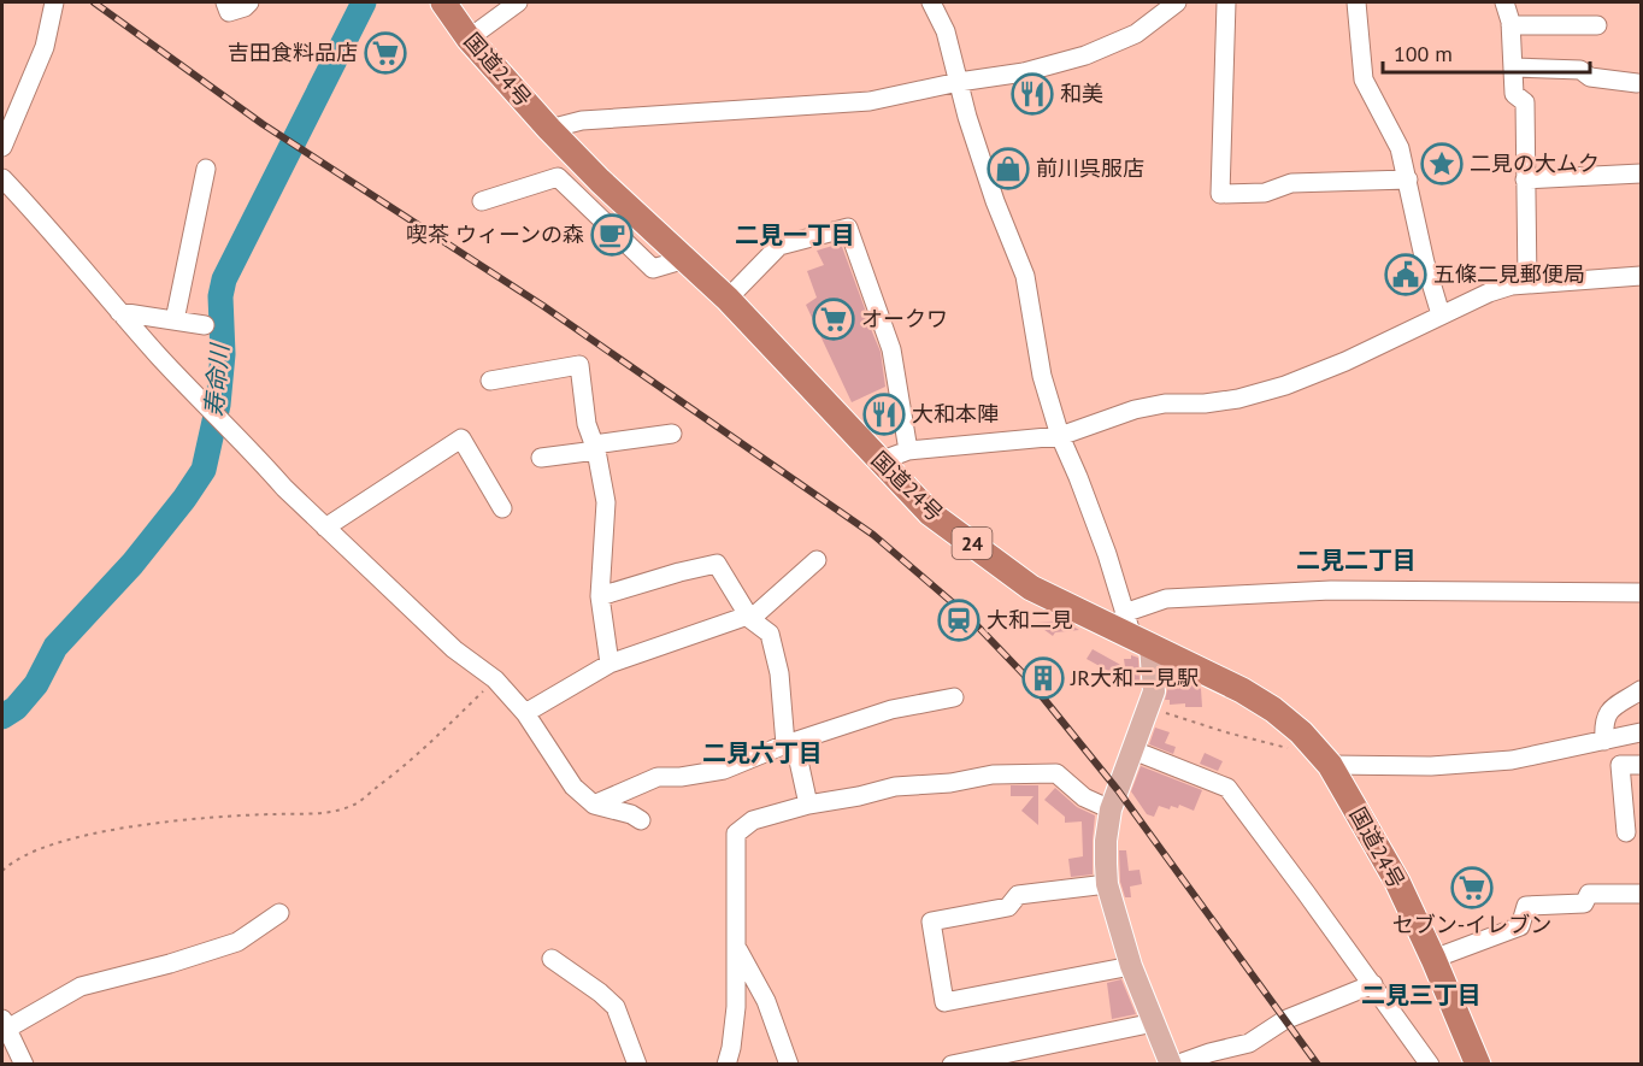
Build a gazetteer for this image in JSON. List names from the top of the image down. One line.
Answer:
{"streets":{"highway":["国道24号","24"]},"districts":["二見一丁目","二見二丁目","二見六丁目","二見三丁目"],"water":["寿命川"],"places":{"supermarket":["吉田食料品店","オークワ","セブン-イレブン"],"restaurant":["和美","大和本陣"],"place":["二見の大ムク"],"shop":["前川呉服店"],"cafe":["喫茶 ウィーンの森"],"public building":["五條二見郵便局"],"station":["大和二見"],"building":["JR大和二見駅"]},"scale_bar":"100 m"}
